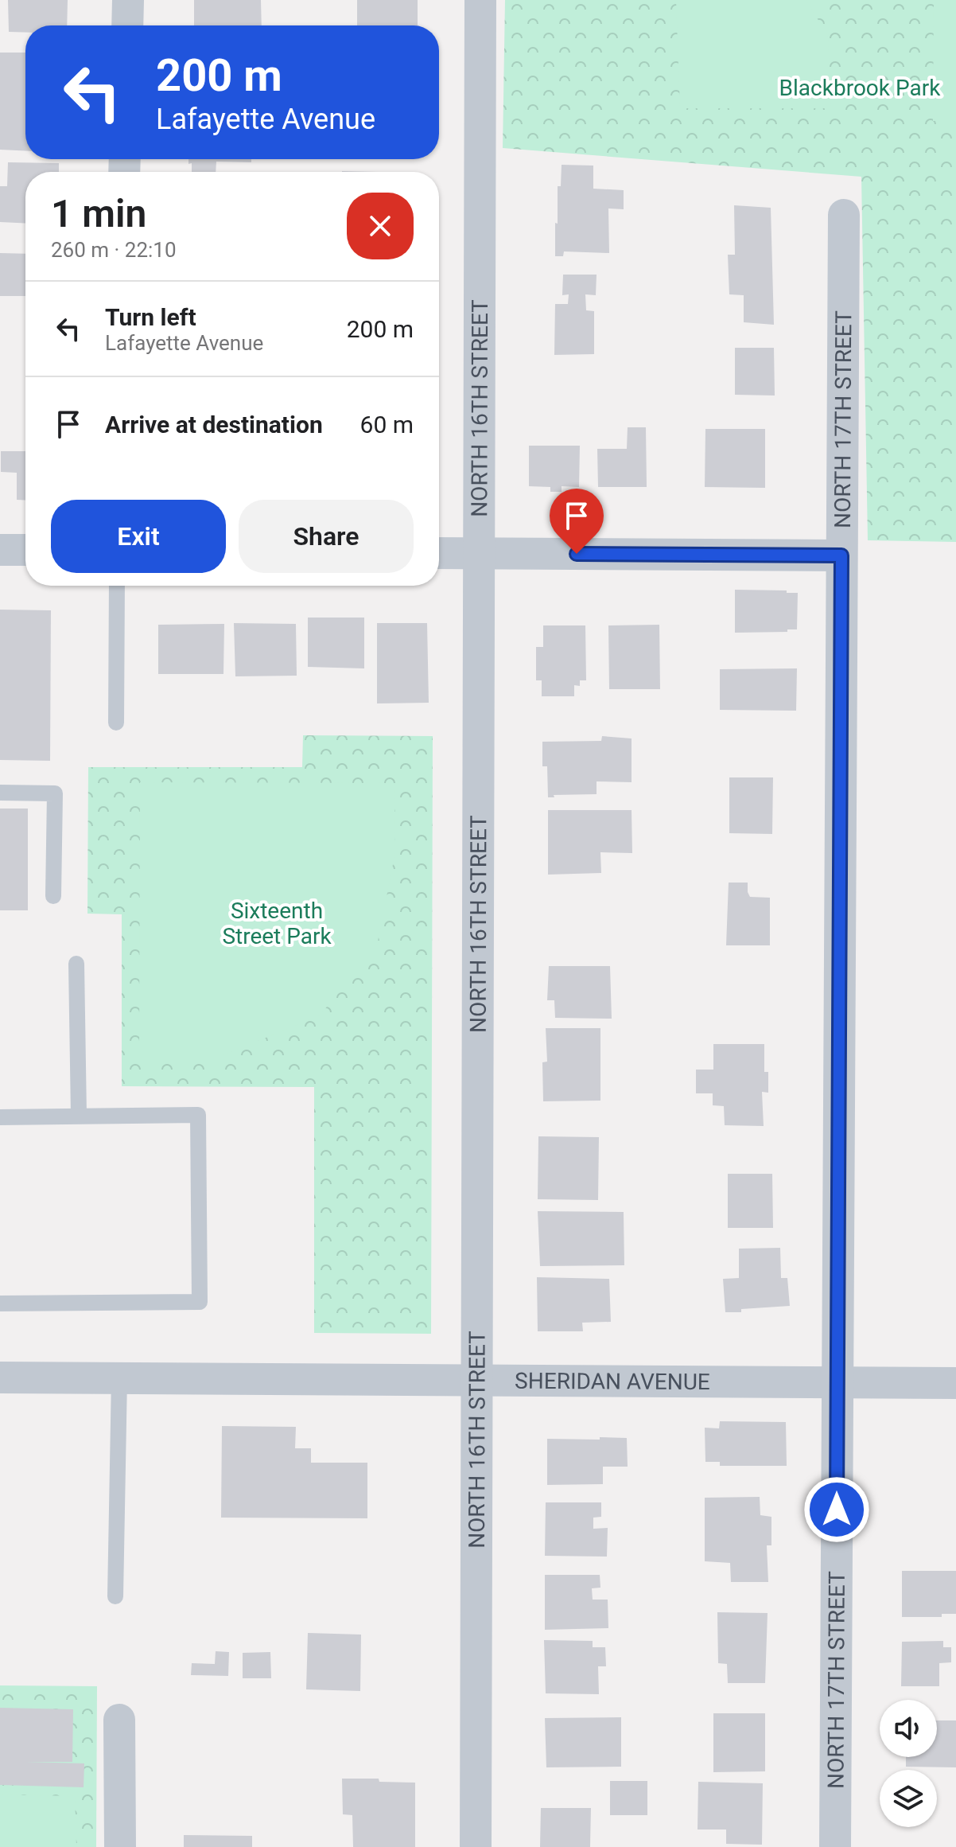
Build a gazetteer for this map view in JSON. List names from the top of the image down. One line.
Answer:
{"streets":{"street":["NORTH 16TH STREET","NORTH 17TH STREET","SHERIDAN AVENUE"]},"crossings":[["NORTH 16TH STREET","SHERIDAN AVENUE"],["NORTH 17TH STREET","SHERIDAN AVENUE"]],"parks":["Blackbrook Park","Sixteenth Street Park"],"page":{"turn":["200 m","Lafayette Avenue"],"heading":["1 min","260 m · 22:10"],"list":[{"name":"Turn left","note":"Lafayette Avenue","value":"200 m"},{"name":"Arrive at destination","value":"60 m"}],"buttons":["Exit","Share"]}}
